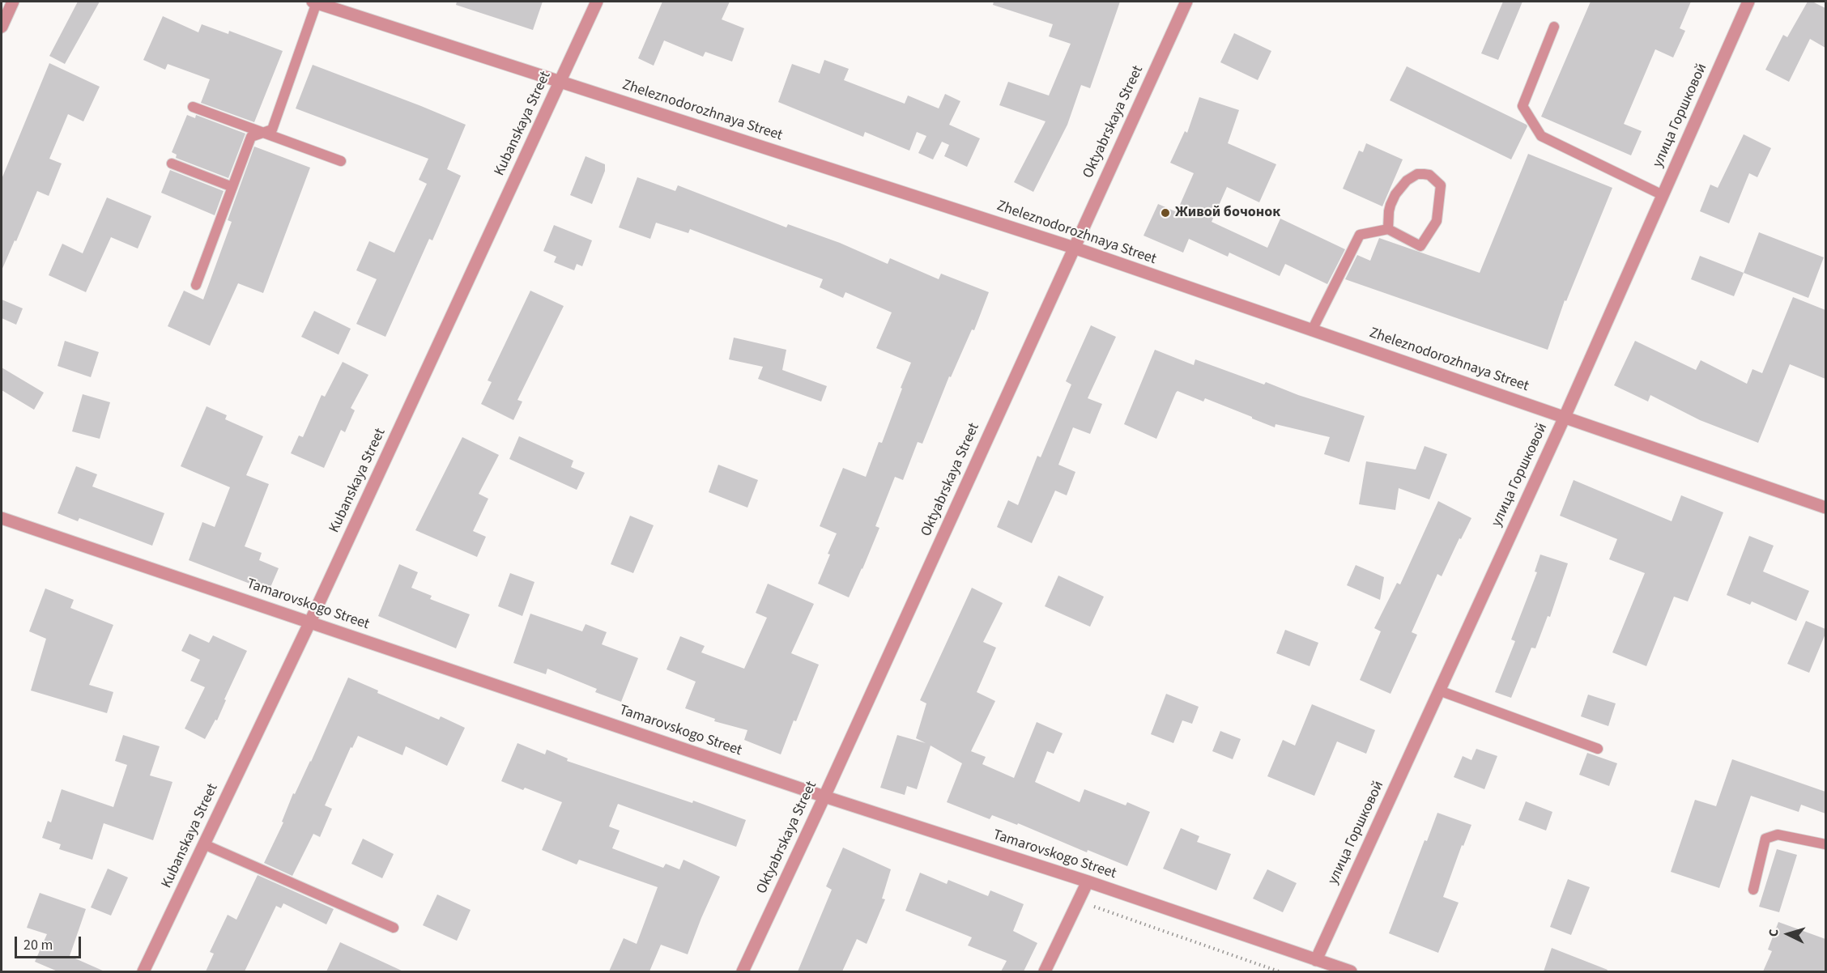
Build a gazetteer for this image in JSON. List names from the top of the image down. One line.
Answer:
{"streets":{"street":["Zheleznodorozhnaya Street","улица Горшковой","Oktyabrskaya Street","Kubanskaya Street","Tamarovskogo Street"]},"crossings":[["Zheleznodorozhnaya Street","улица Горшковой"],["Zheleznodorozhnaya Street","Oktyabrskaya Street"],["Zheleznodorozhnaya Street","Kubanskaya Street"],["улица Горшковой","Tamarovskogo Street"],["Oktyabrskaya Street","Tamarovskogo Street"],["Kubanskaya Street","Tamarovskogo Street"]],"places":["Живой бочонок"],"scale_bar":"20 m","north":"left"}
